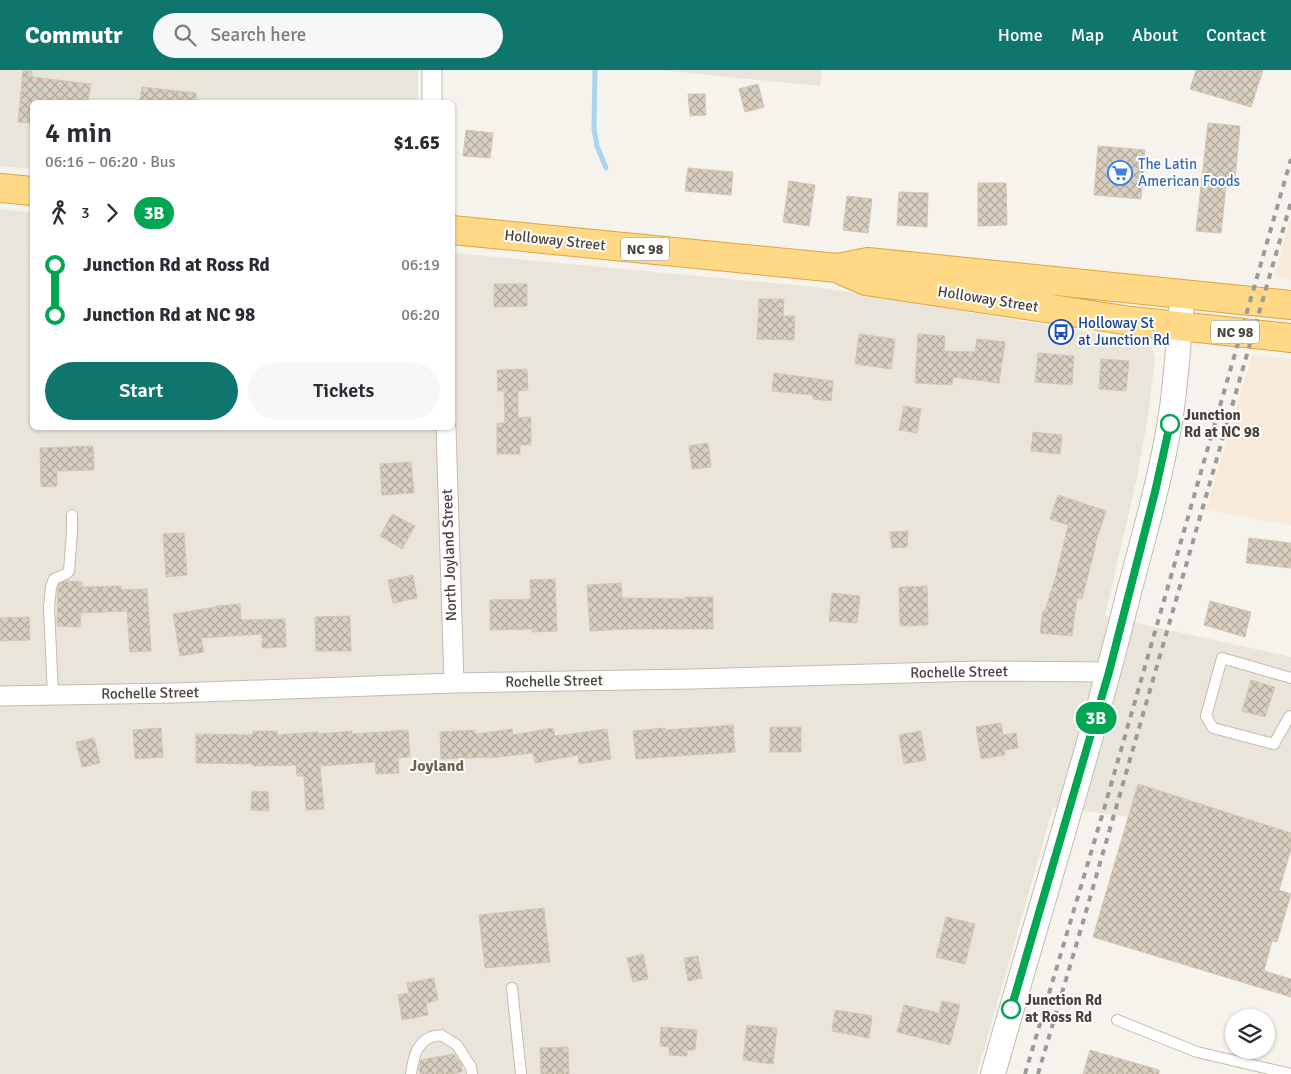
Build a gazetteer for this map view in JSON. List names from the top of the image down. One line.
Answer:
{"streets":{"highway":["Holloway Street","NC 98"],"street":["North Joyland Street","Rochelle Street"]},"crossings":[["North Joyland Street","Rochelle Street"]],"districts":["Joyland"],"places":{"supermarket":["The Latin American Foods"],"bus stop":["Holloway St at Junction Rd"],"other":["Junction Rd at NC 98","Junction Rd at Ross Rd"]},"lines":["bus line 3B"],"page":{"header":"Commutr","search":"Search here","nav":["Home","Map","About","Contact"],"on_map":"3B","heading":["4 min","06:16 – 06:20 · Bus","$1.65"],"legs":["3","3B"],"list":[{"name":"Junction Rd at Ross Rd","value":"06:19"},{"name":"Junction Rd at NC 98","value":"06:20"}],"buttons":["Start","Tickets"]}}
